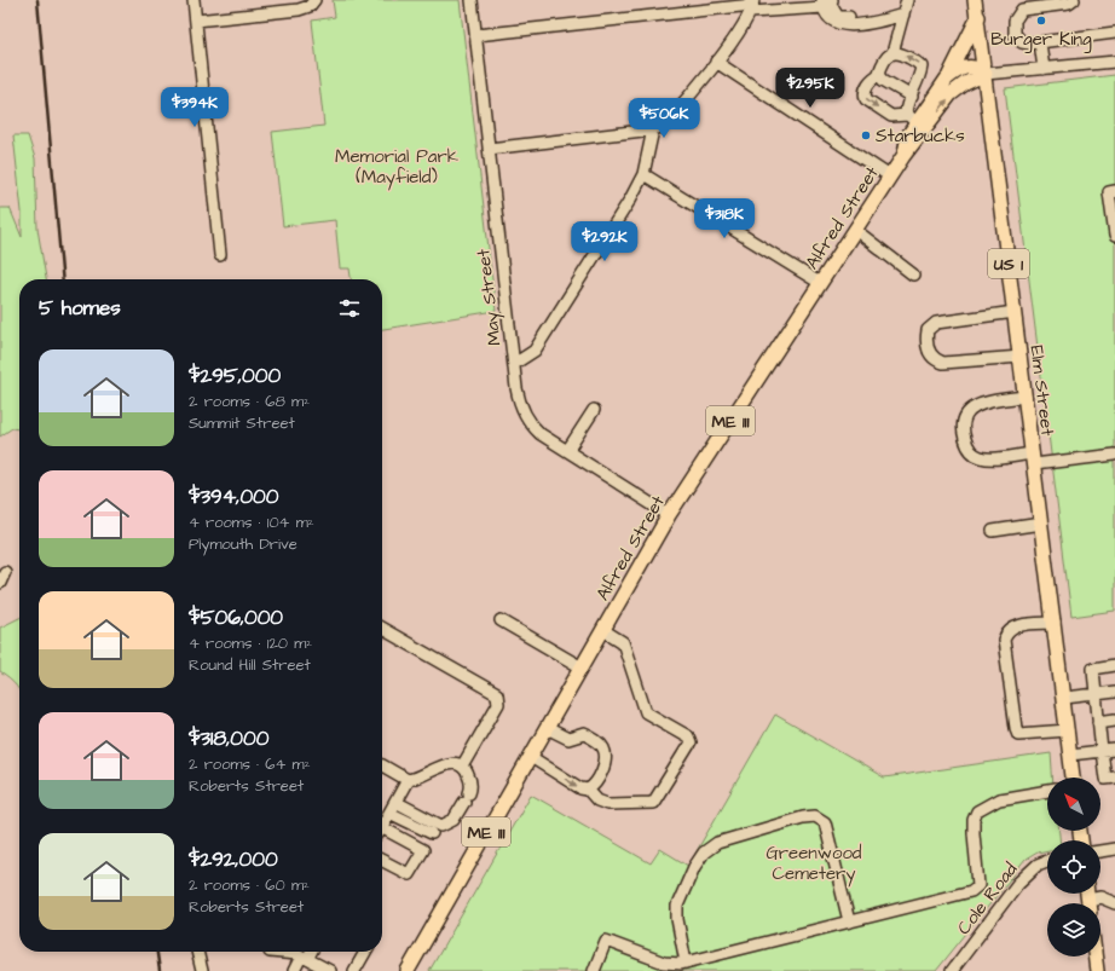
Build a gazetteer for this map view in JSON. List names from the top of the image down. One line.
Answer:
{"streets":{"main road":["Alfred Street","US 1","Elm Street","ME 111"],"street":["May Street","Cole Road"]},"crossings":[["Alfred Street","May Street"],["Alfred Street","Elm Street"]],"parks":["Memorial Park (Mayfield)","Greenwood Cemetery"],"places":["Burger King","Starbucks"],"north":"top left","page":{"price":["$295K","$394K","$506K","$318K","$292K"],"heading":"5 homes","list":[{"name":"$295,000","note":"2 rooms · 68 m² · Summit Street"},{"name":"$394,000","note":"4 rooms · 104 m² · Plymouth Drive"},{"name":"$506,000","note":"4 rooms · 120 m² · Round Hill Street"},{"name":"$318,000","note":"2 rooms · 64 m² · Roberts Street"},{"name":"$292,000","note":"2 rooms · 60 m² · Roberts Street"}]}}
